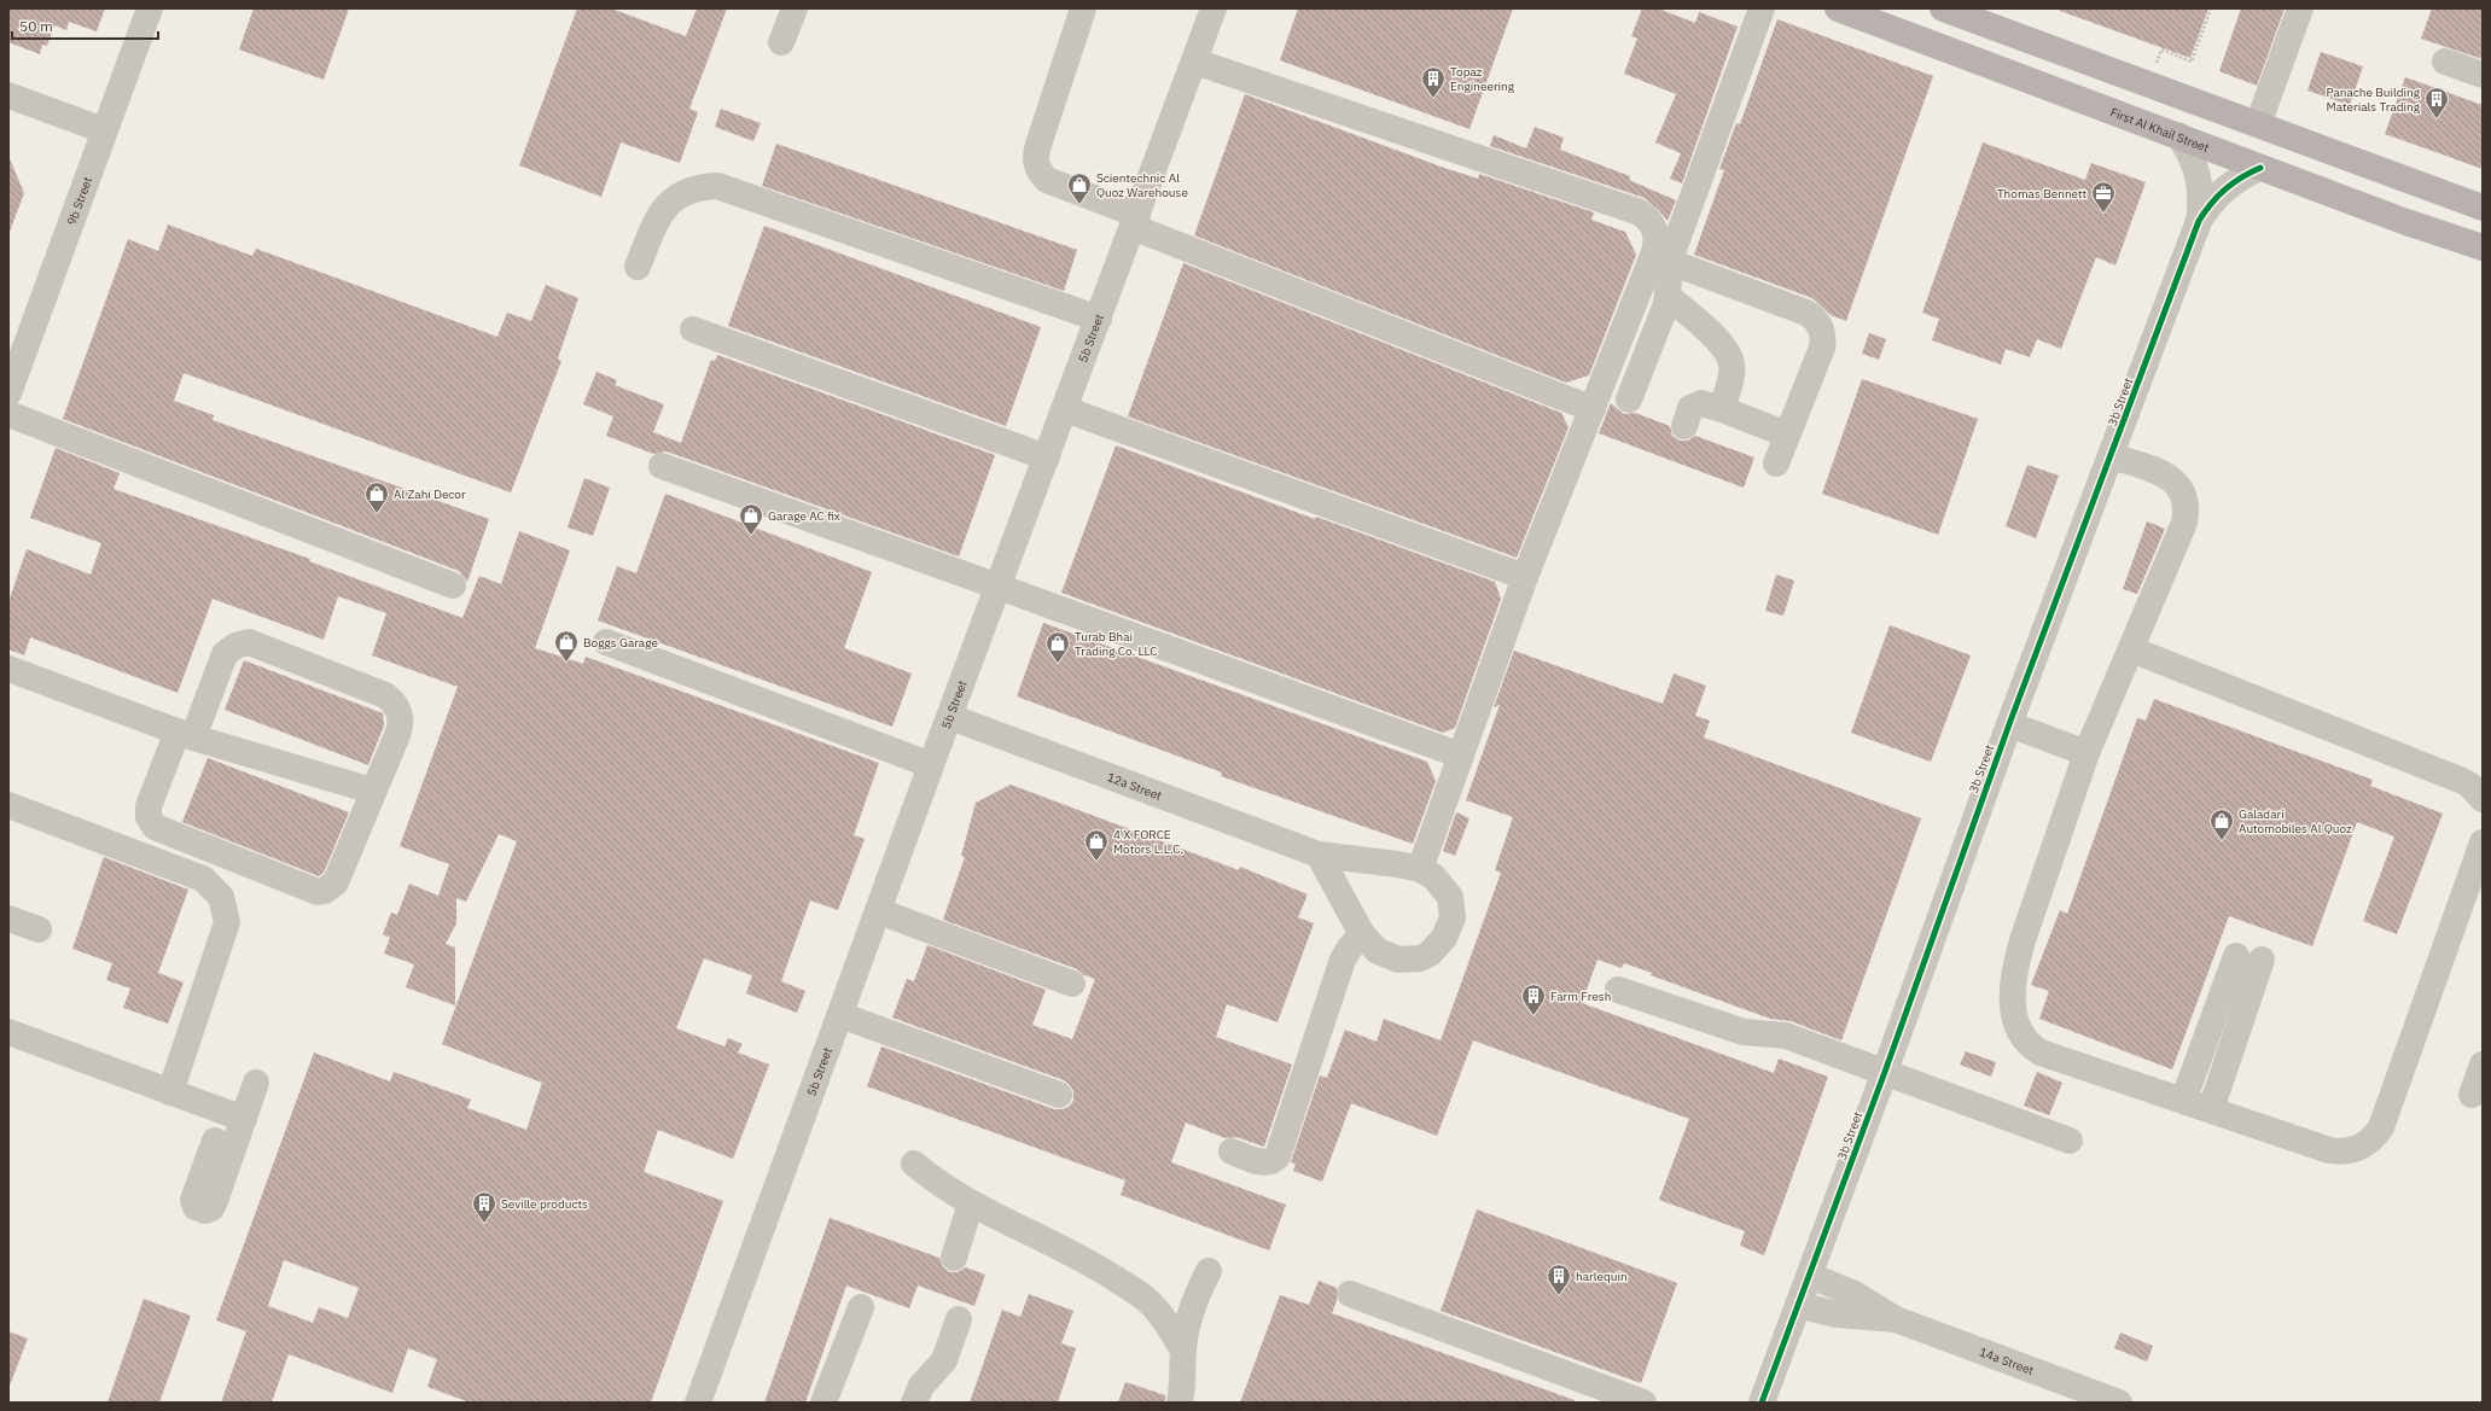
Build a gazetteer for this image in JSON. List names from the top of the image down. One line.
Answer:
{"streets":{"main road":["First Al Khail Street"],"street":["9b Street","5b Street","3b Street","12a Street","14a Street"]},"crossings":[["First Al Khail Street","3b Street"],["5b Street","12a Street"],["3b Street","14a Street"]],"places":{"building":["Topaz Engineering","Panache Building Materials Trading","Farm Fresh","Seville products","harlequin"],"shop":["Scientechnic Al Quoz Warehouse","Al Zahi Decor","Garage AC fix","Boggs Garage","Turab Bhai Trading Co. LLC","Galadari Automobiles Al Quoz","4 X FORCE Motors L.L.C."],"office":["Thomas Bennett"]},"scale_bar":"50 m"}
